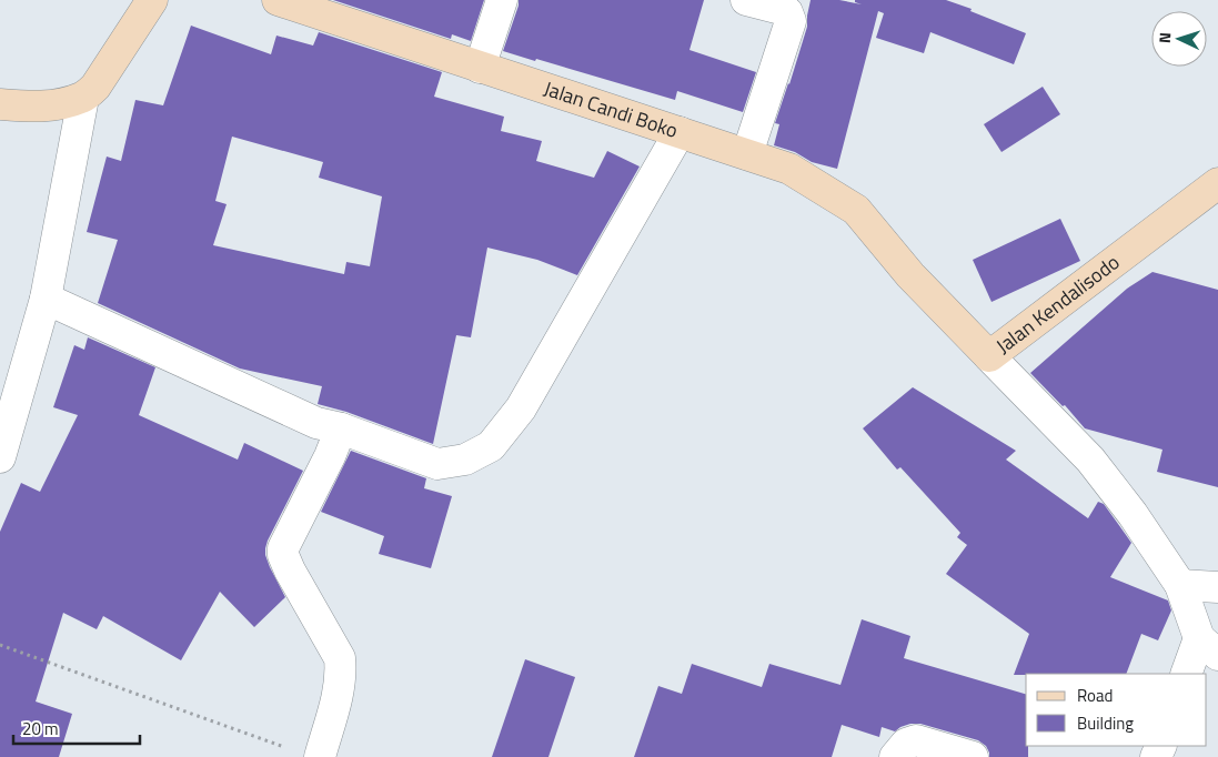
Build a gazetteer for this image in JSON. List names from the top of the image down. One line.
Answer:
{"streets":{"street":["Jalan Candi Boko","Jalan Kendalisodo"]},"crossings":[["Jalan Candi Boko","Jalan Kendalisodo"]],"legend":["Road","Building"],"scale_bar":"20 m","north":"left"}
